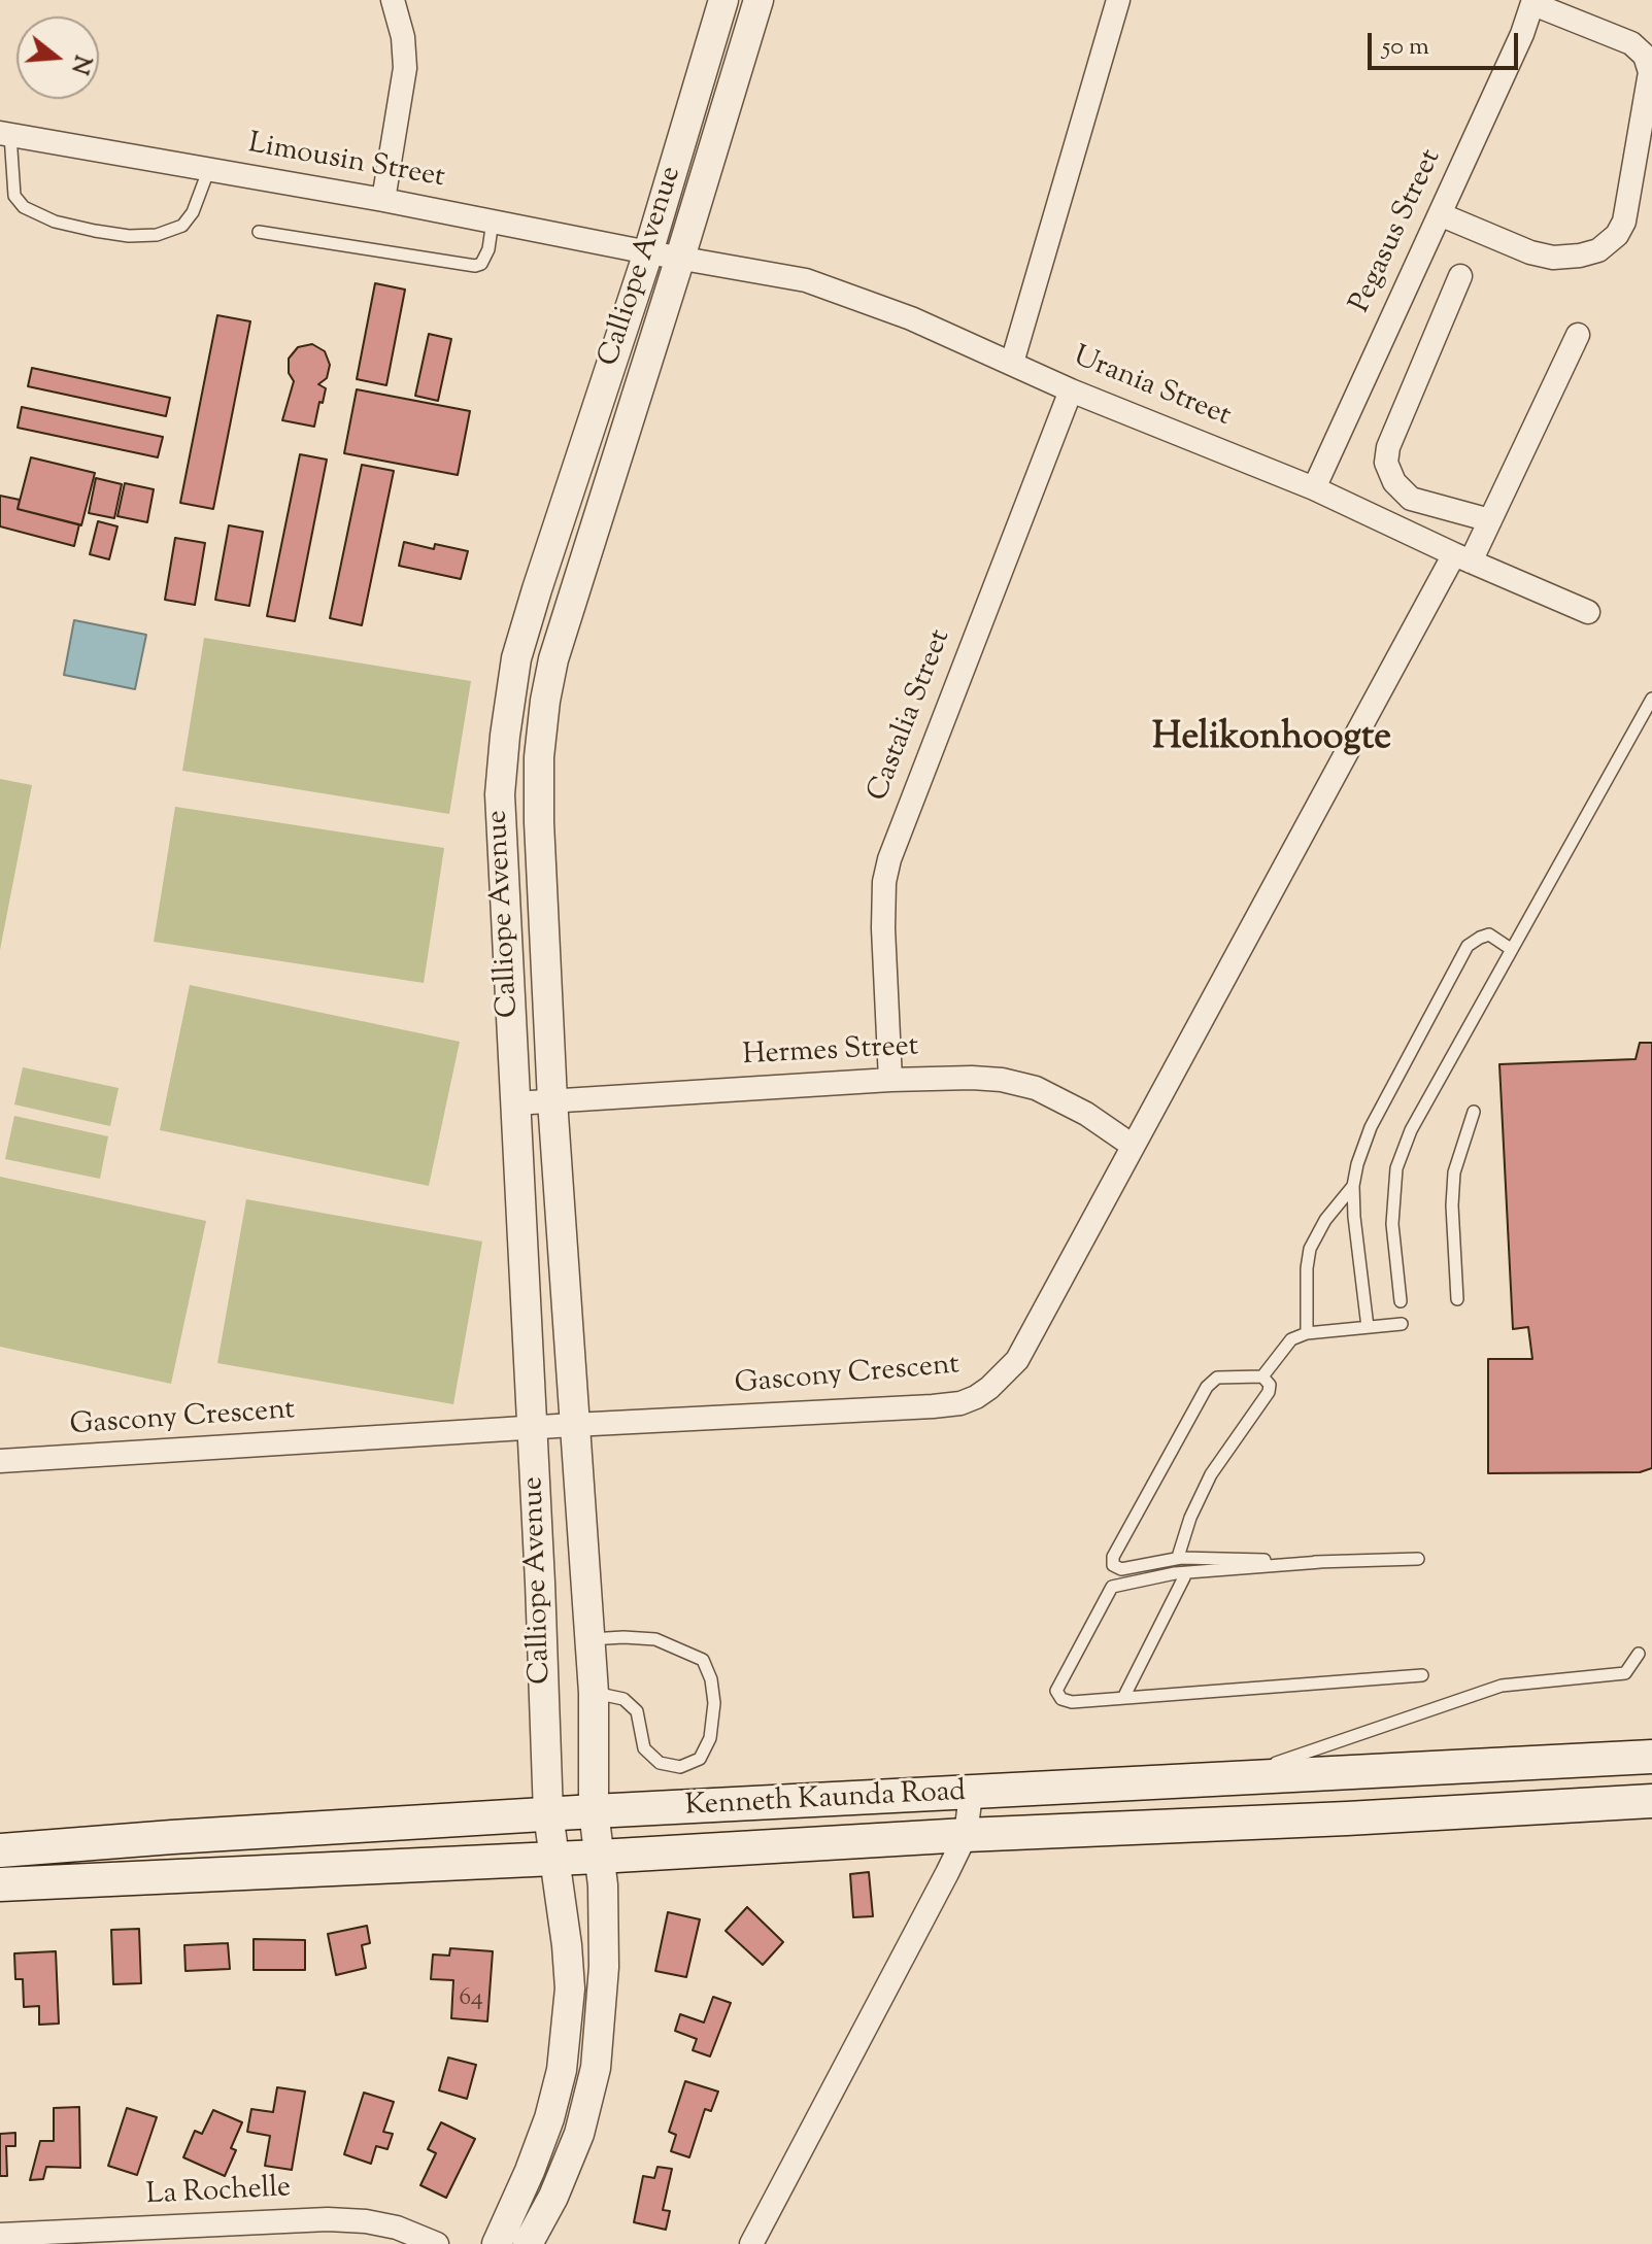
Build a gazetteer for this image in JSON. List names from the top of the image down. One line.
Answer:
{"streets":{"main road":["Kenneth Kaunda Road"],"street":["Limousin Street","Pegasus Street","Calliope Avenue","Urania Street","Castalia Street","Hermes Street","Gascony Crescent","La Rochelle"]},"crossings":[["Limousin Street","Calliope Avenue"],["Limousin Street","Urania Street"],["Pegasus Street","Urania Street"],["Calliope Avenue","Urania Street"],["Calliope Avenue","Hermes Street"],["Calliope Avenue","Gascony Crescent"],["Calliope Avenue","Kenneth Kaunda Road"],["Urania Street","Castalia Street"],["Urania Street","Gascony Crescent"],["Castalia Street","Hermes Street"],["Hermes Street","Gascony Crescent"]],"districts":["Helikonhoogte"],"house_numbers":["64"],"scale_bar":"50 m","north":"right"}
